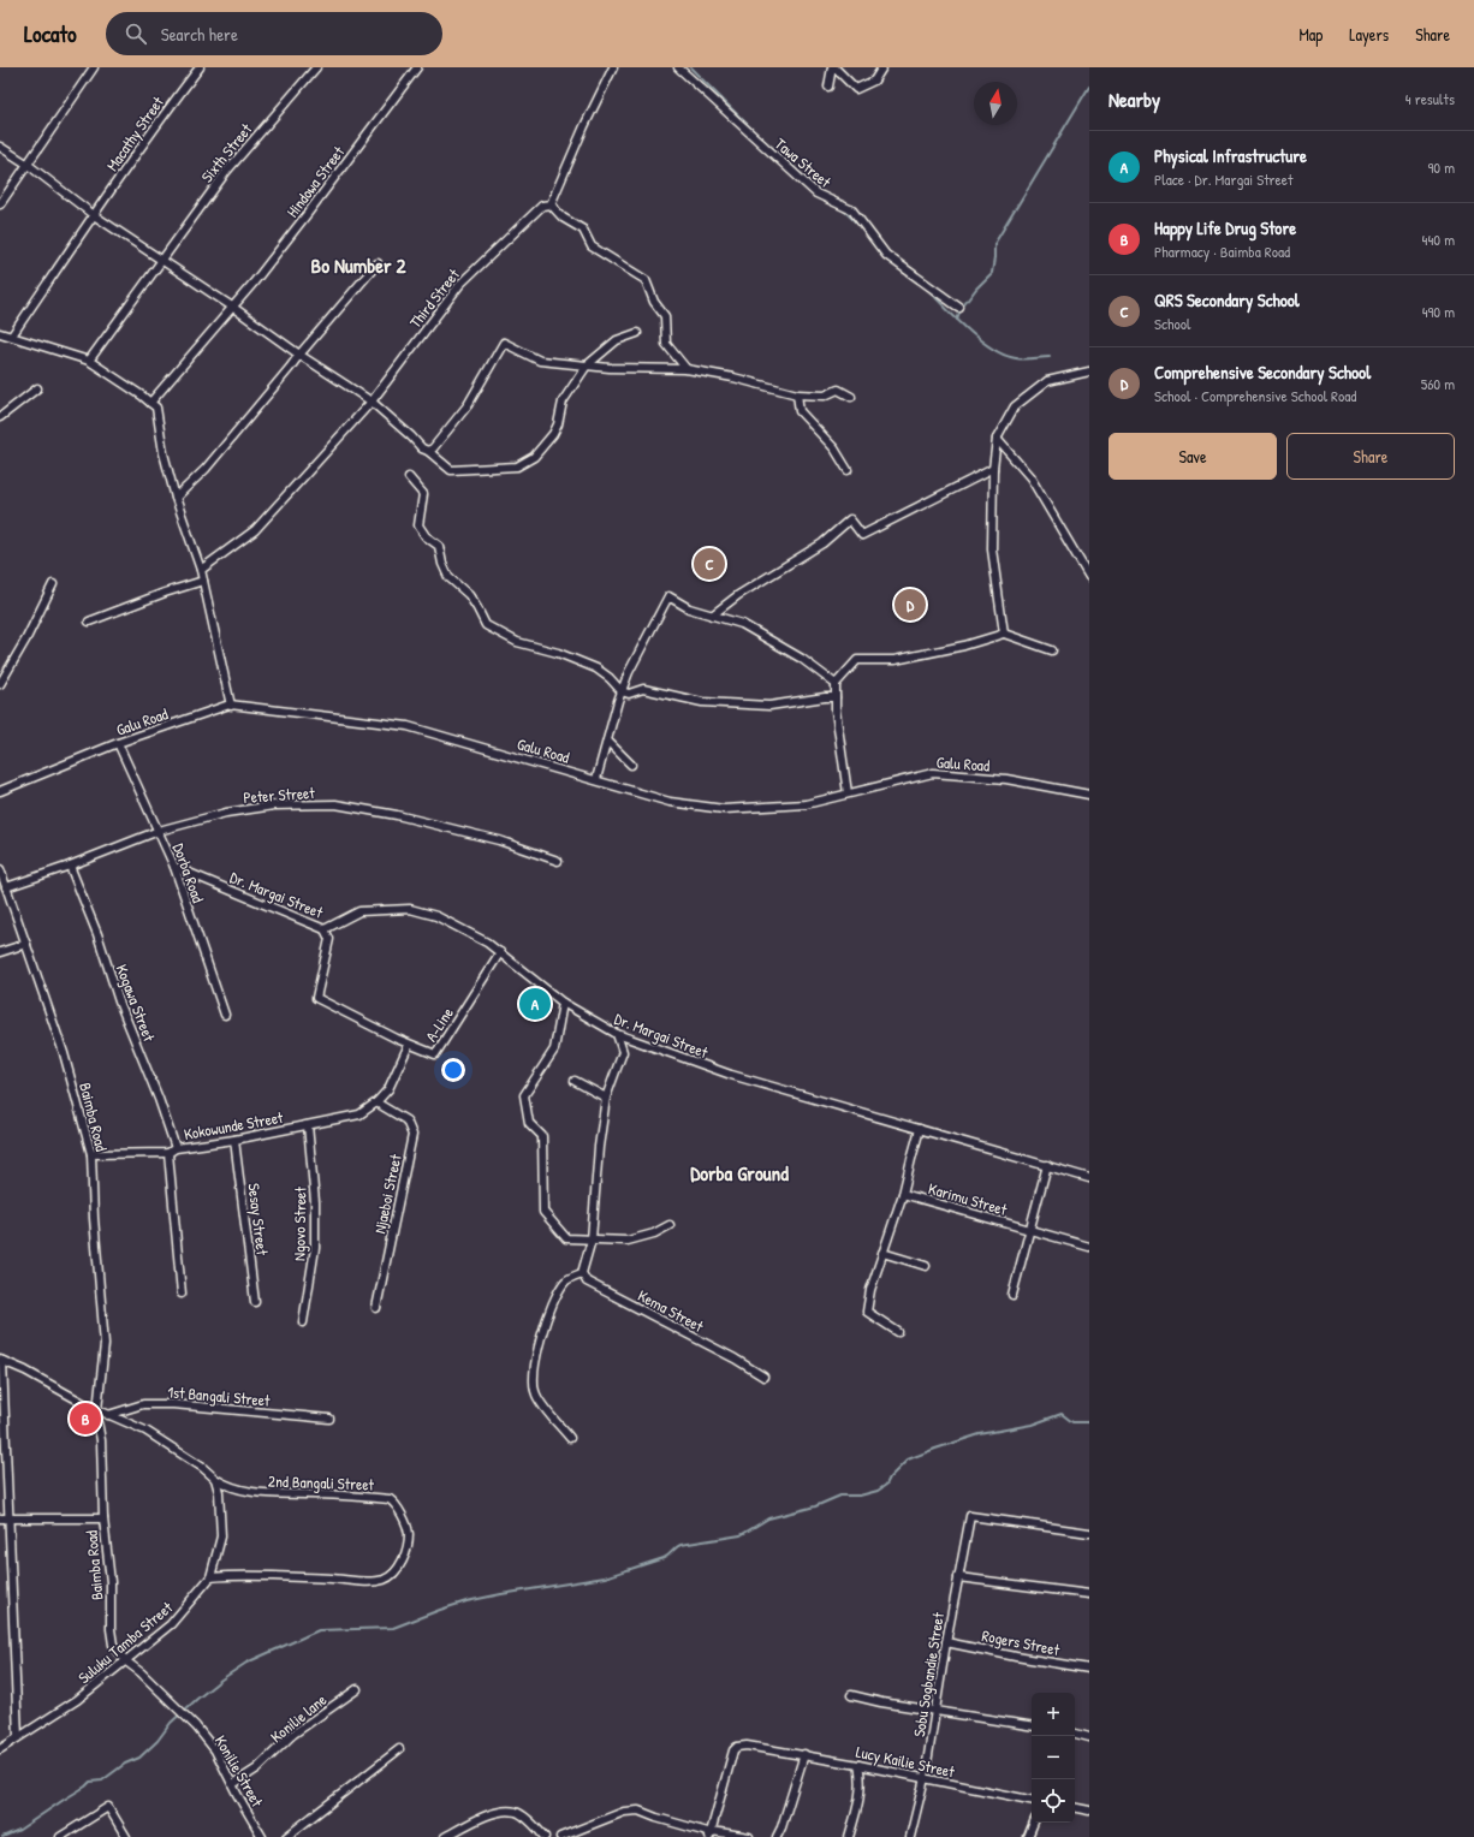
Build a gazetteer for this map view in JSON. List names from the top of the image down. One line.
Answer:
{"streets":{"street":["Macathy Street","Sixth Street","Tawa Street","Hindowa Street","Third Street","Galu Road","Peter Street","Dorba Road","Dr. Margai Street","Kogawa Street","A-Line","Baimba Road","Kokowunde Street","Njaeboi Street","Karimu Street","Sesay Street","Ngovo Street","Kema Street","1st Bangali Street","2nd Bangali Street","Suluku Tamba Street","Rogers Street","Sobu Sogbandie Street","Konilie lane","Lucy Kailie Street","Konilie Street"]},"crossings":[["Galu Road","Dorba Road"],["Peter Street","Dorba Road"],["Peter Street","Kogawa Street"],["Peter Street","Baimba Road"],["Dorba Road","Dr. Margai Street"],["Dr. Margai Street","A-Line"],["Dr. Margai Street","Karimu Street"],["Kogawa Street","Kokowunde Street"],["A-Line","Kokowunde Street"],["A-Line","Njaeboi Street"],["Baimba Road","Kokowunde Street"],["Baimba Road","Suluku Tamba Street"],["Baimba Road","Konilie Street"],["Kokowunde Street","Njaeboi Street"],["Kokowunde Street","Sesay Street"],["Kokowunde Street","Ngovo Street"],["2nd Bangali Street","Suluku Tamba Street"],["Rogers Street","Sobu Sogbandie Street"],["Sobu Sogbandie Street","Lucy Kailie Street"],["Konilie lane","Konilie Street"]],"districts":["Bo Number 2","Dorba Ground"],"north":"top","page":{"header":"Locato","search":"Search here","nav":["Map","Layers","Share"],"heading":["Nearby","4 results"],"list":[{"mark":"A","name":"Physical Infrastructure","note":"Place · Dr. Margai Street","value":"90 m"},{"mark":"B","name":"Happy Life Drug Store","note":"Pharmacy · Baimba Road","value":"440 m"},{"mark":"C","name":"QRS Secondary School","note":"School","value":"490 m"},{"mark":"D","name":"Comprehensive Secondary School","note":"School · Comprehensive School Road","value":"560 m"}],"buttons":["Save","Share"],"pins":["C","D","A","B"],"map_buttons":["+","−"]}}
